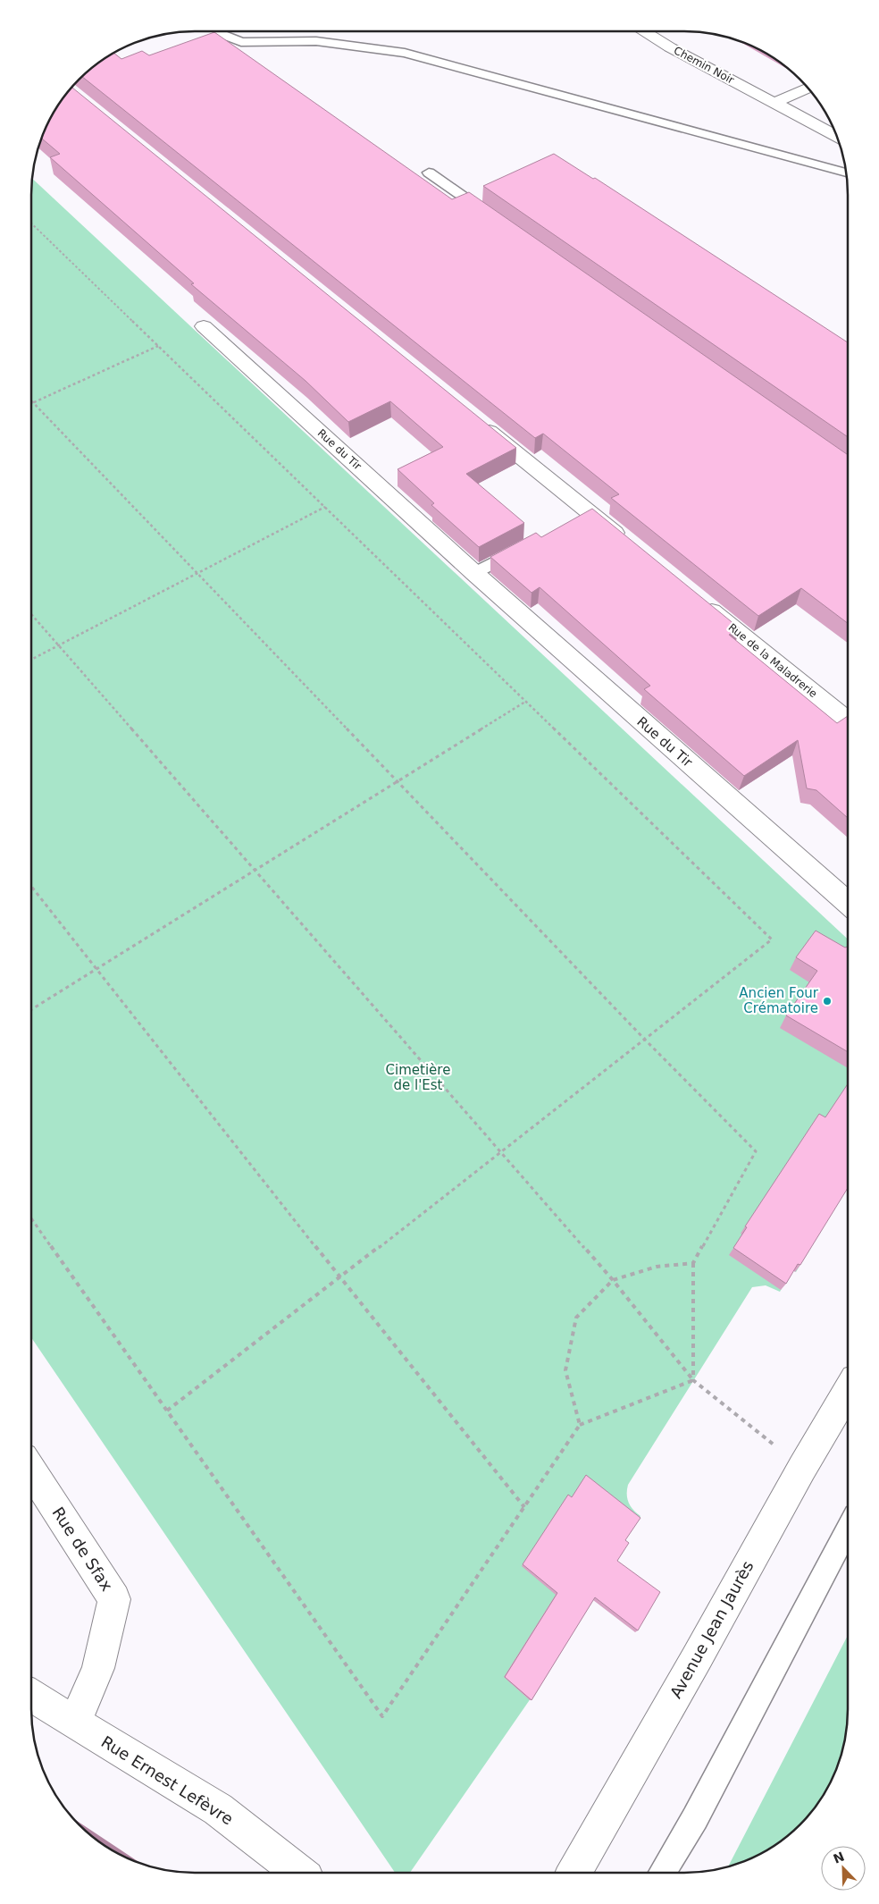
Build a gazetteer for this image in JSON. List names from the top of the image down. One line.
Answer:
{"streets":{"street":["Chemin Noir","Rue du Tir","Rue de la Maladrerie","Rue de Sfax","Avenue Jean Jaurès","Rue Ernest Lefèvre"]},"crossings":[["Rue de Sfax","Rue Ernest Lefèvre"]],"parks":["Cimetière de l'Est"],"places":["Ancien Four Crématoire"],"north":"top left"}
